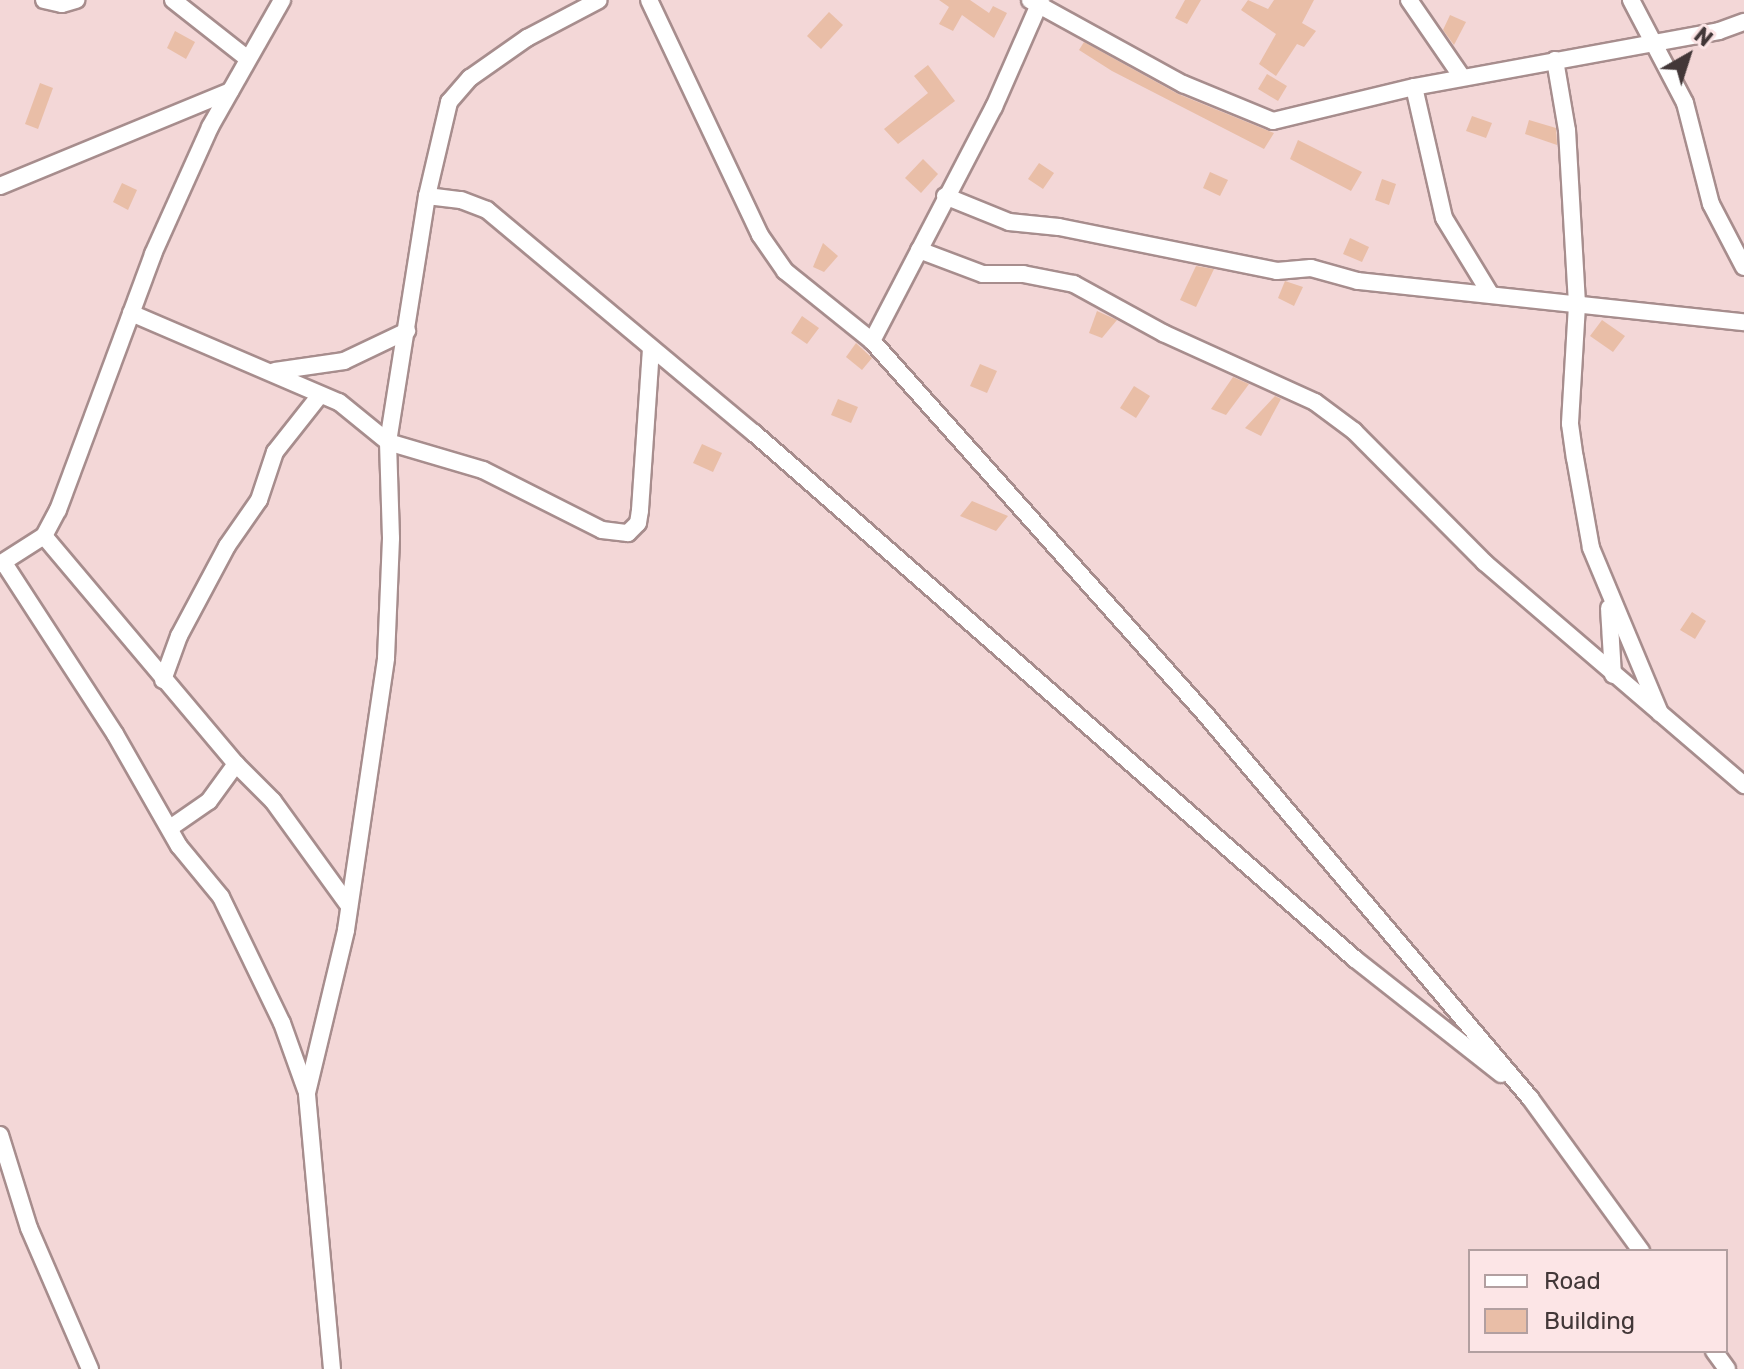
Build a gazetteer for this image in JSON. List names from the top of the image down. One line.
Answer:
{"legend":["Road","Building"],"north":"top right"}
